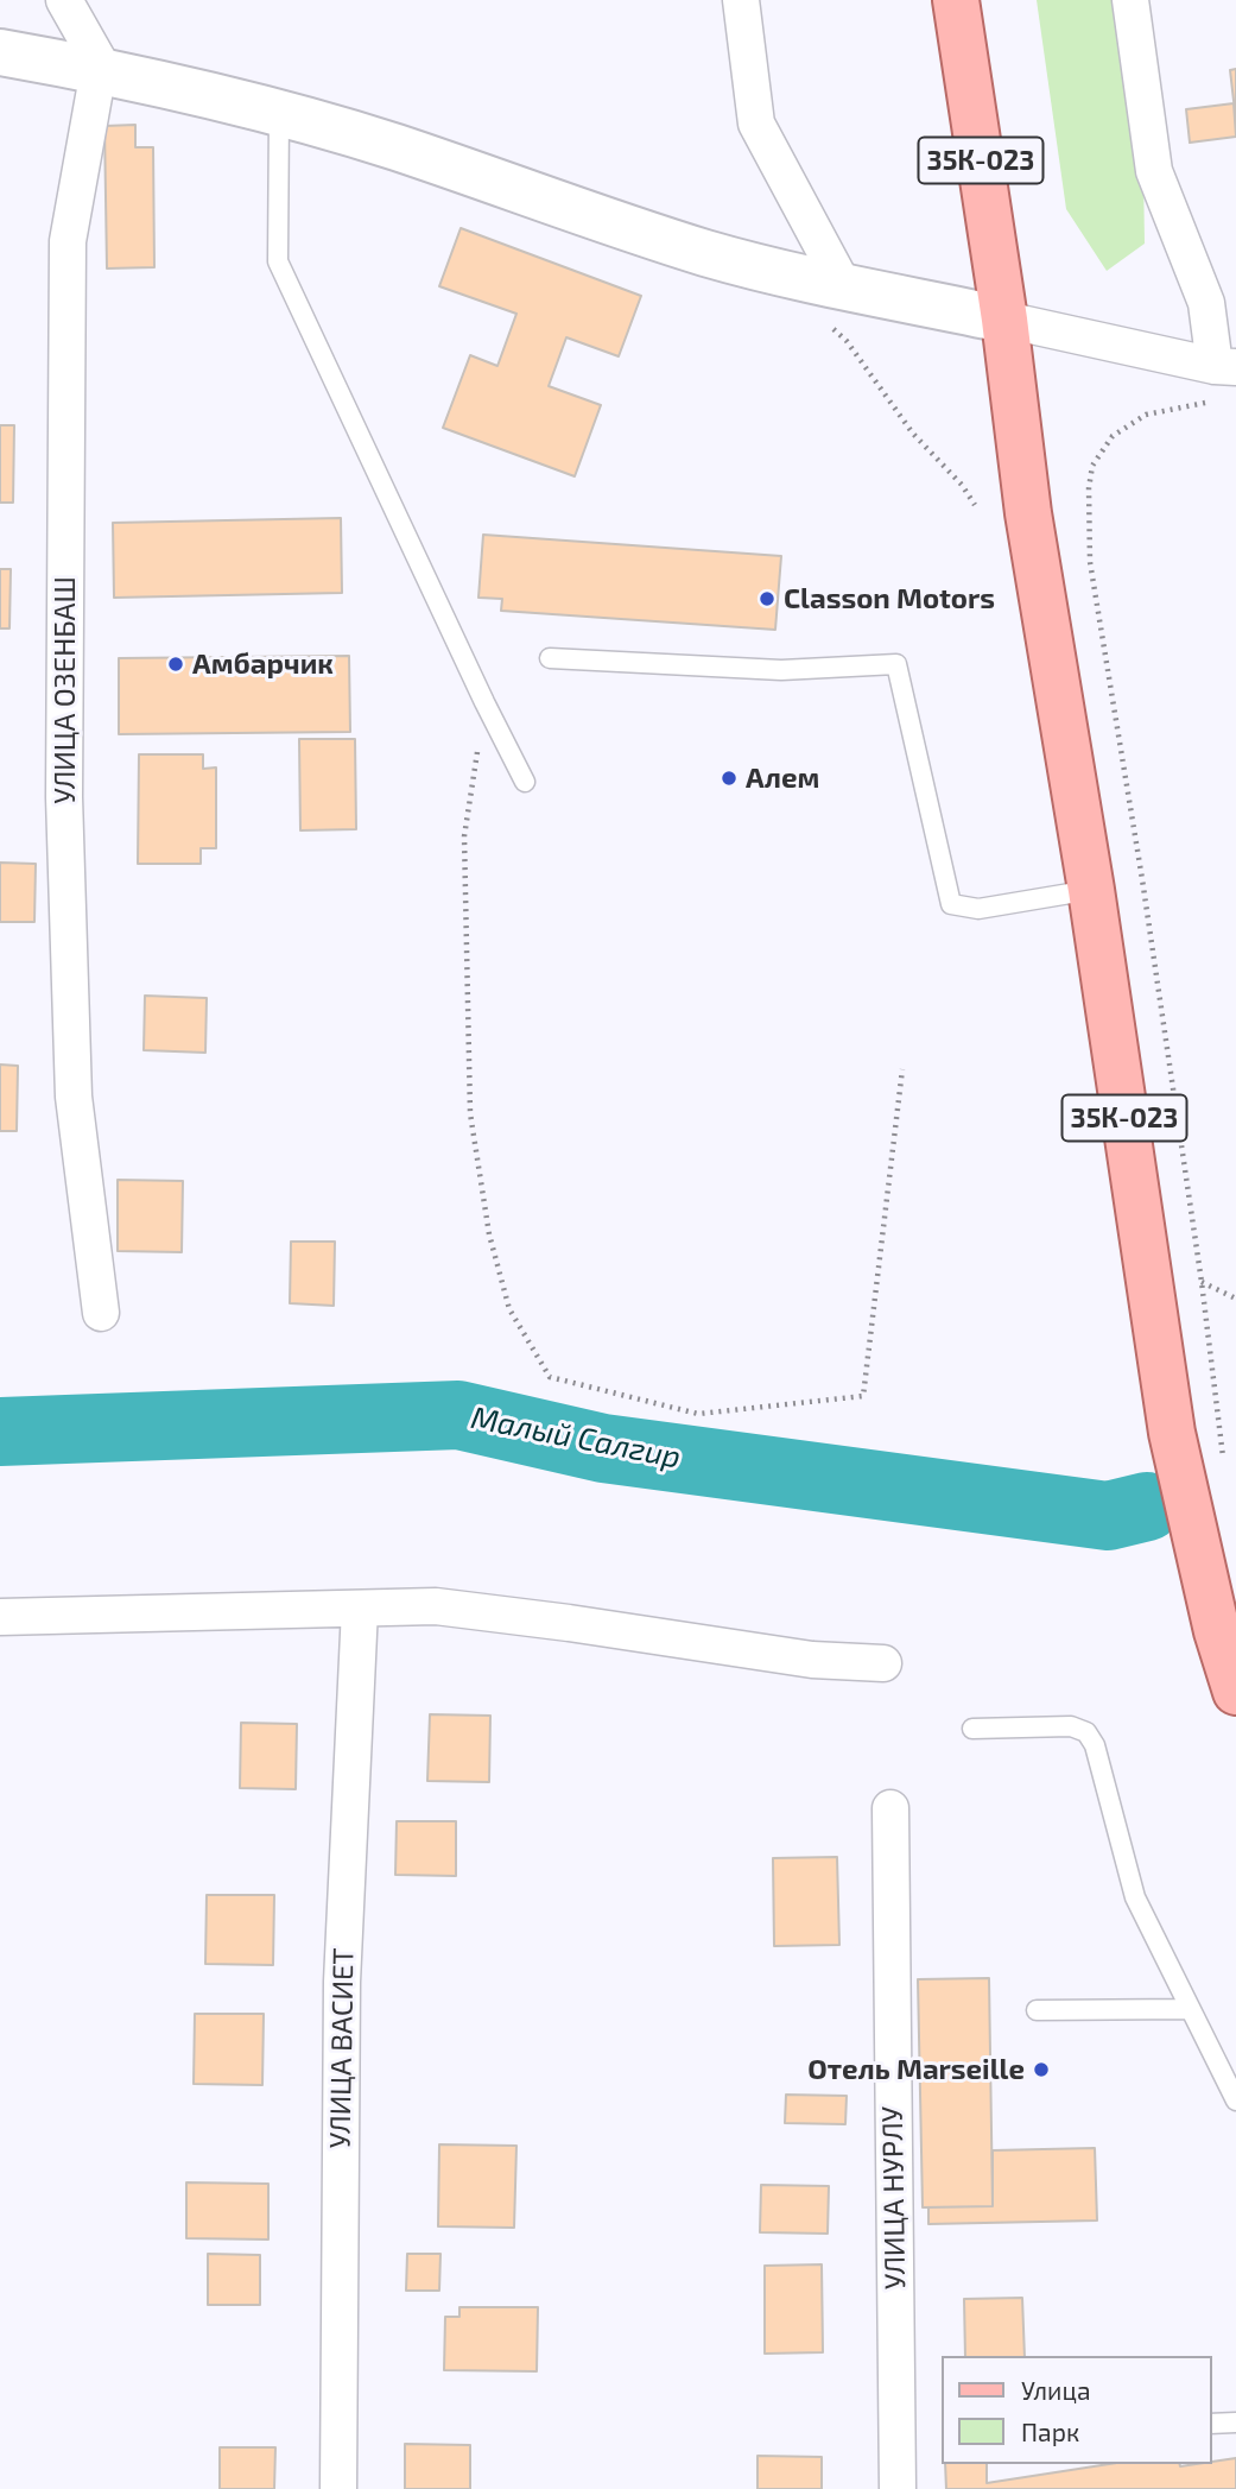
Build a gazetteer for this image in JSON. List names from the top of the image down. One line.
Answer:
{"streets":{"main road":["35К-023"],"street":["УЛИЦА ОЗЕНБАШ","УЛИЦА ВАСИЕТ","УЛИЦА НУРЛУ"]},"water":["Малый Салгир"],"places":["Classon Motors","Амбарчик","Алем","Отель Marseille"],"legend":["Улица","Парк"]}
